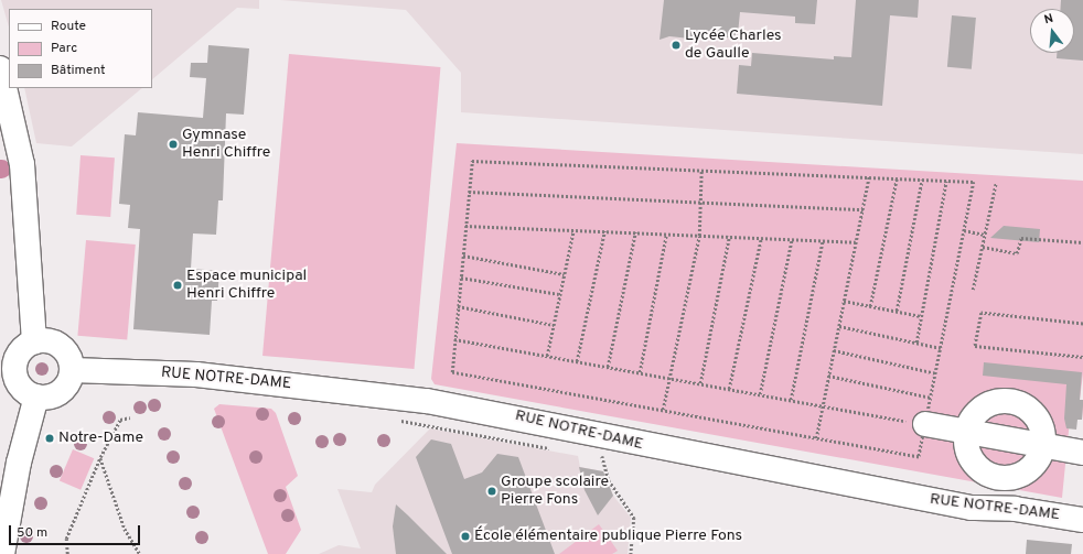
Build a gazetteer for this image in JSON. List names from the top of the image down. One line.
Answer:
{"streets":{"street":["RUE NOTRE-DAME"]},"places":["Lycée Charles de Gaulle","Gymnase Henri Chiffre","Espace municipal Henri Chiffre","Notre-Dame","Groupe scolaire Pierre Fons","École élémentaire publique Pierre Fons"],"legend":["Route","Parc","Bâtiment"],"scale_bar":"50 m","north":"top"}
